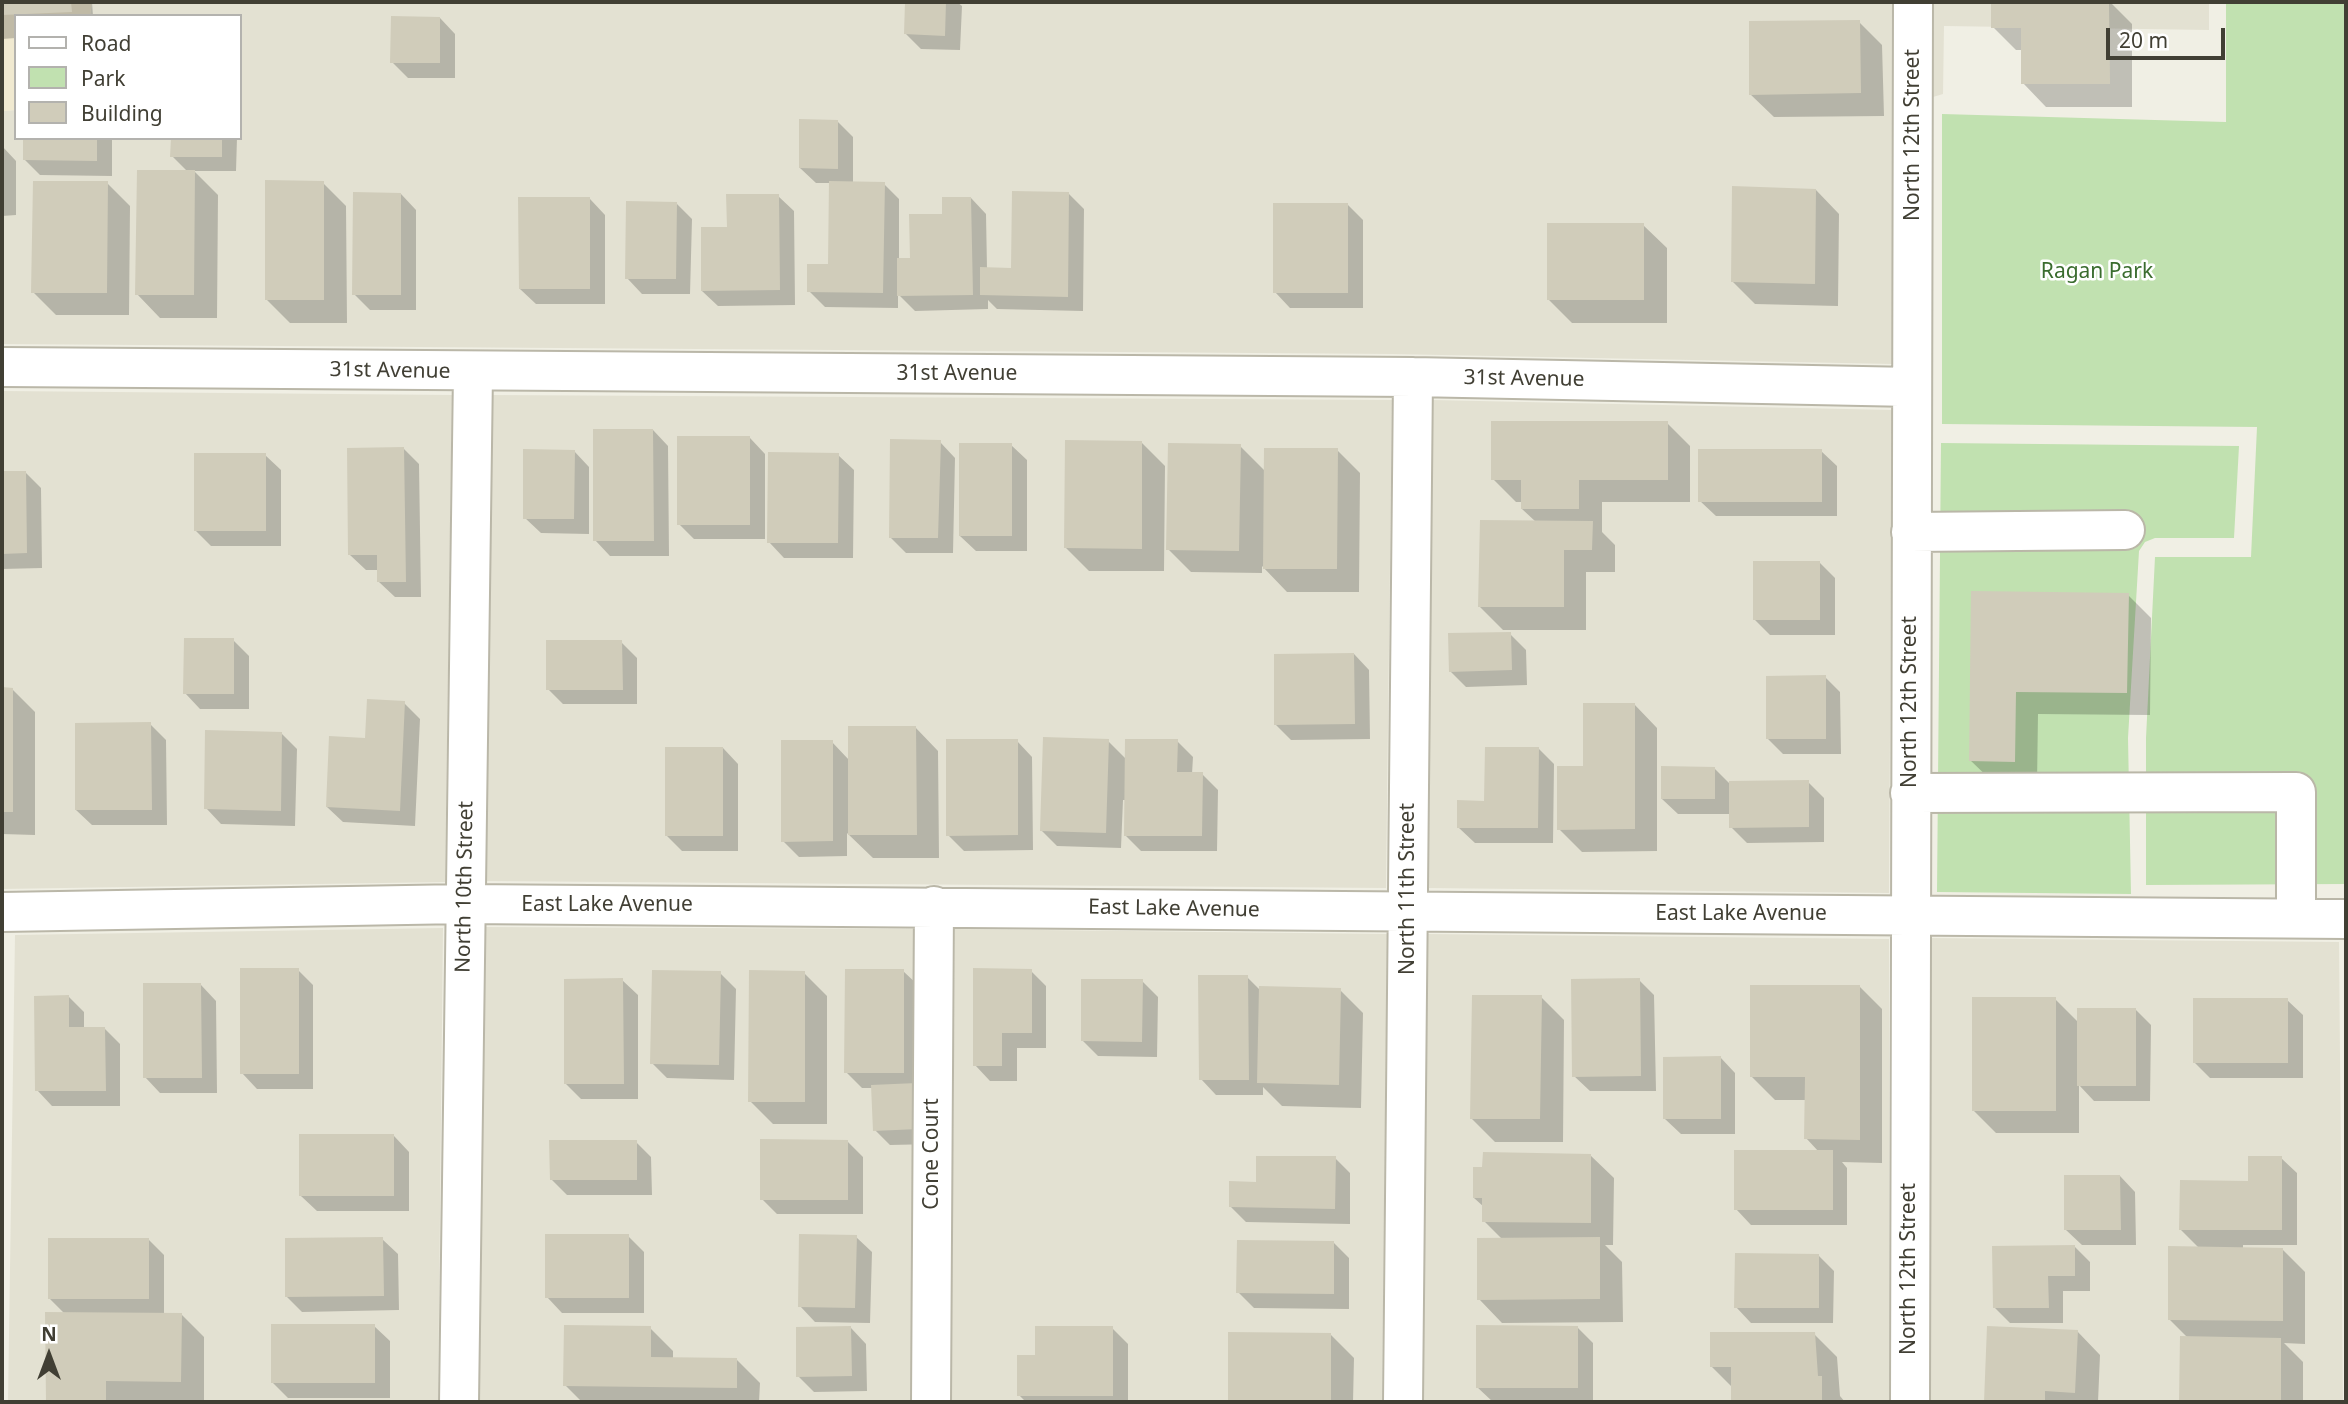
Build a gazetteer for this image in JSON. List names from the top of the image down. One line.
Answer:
{"streets":{"street":["North 12th Street","31st Avenue","North 10th Street","North 11th Street","East Lake Avenue","Cone Court"]},"crossings":[["North 12th Street","31st Avenue"],["North 12th Street","East Lake Avenue"],["31st Avenue","North 10th Street"],["31st Avenue","North 11th Street"],["North 10th Street","East Lake Avenue"],["North 11th Street","East Lake Avenue"],["East Lake Avenue","Cone Court"]],"parks":["Ragan Park"],"legend":["Road","Park","Building"],"scale_bar":"20 m","north":"top"}
